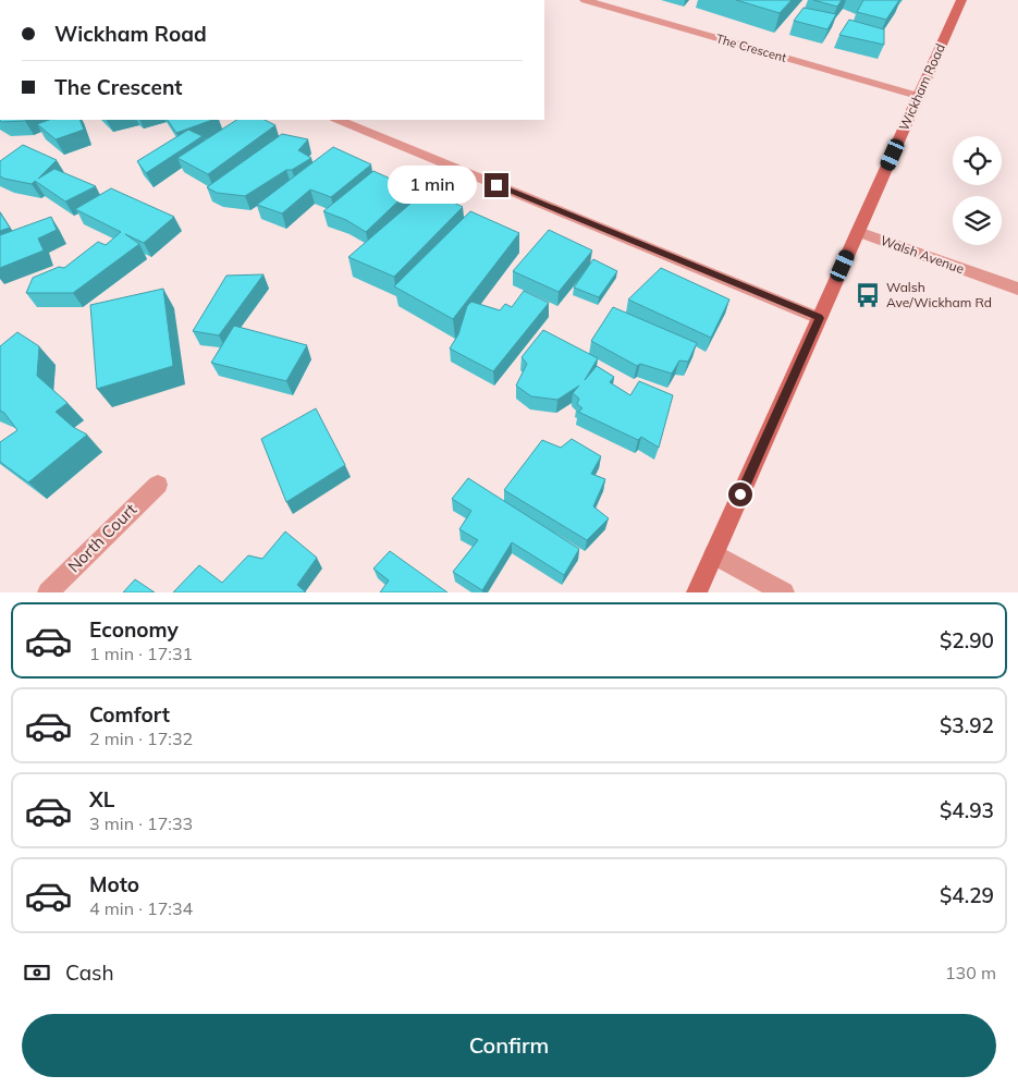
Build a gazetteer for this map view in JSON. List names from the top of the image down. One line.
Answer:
{"streets":{"main road":["Wickham Road"],"street":["The Crescent","Walsh Avenue","North Court"]},"crossings":[["The Crescent","Wickham Road"],["Wickham Road","Walsh Avenue"]],"places":{"bus stop":["Walsh Ave/Wickham Rd"]},"page":{"banner":["Wickham Road","The Crescent"],"bubble":"1 min","list":[{"name":"Economy","note":"1 min · 17:31","value":"$2.90"},{"name":"Comfort","note":"2 min · 17:32","value":"$3.92"},{"name":"XL","note":"3 min · 17:33","value":"$4.93"},{"name":"Moto","note":"4 min · 17:34","value":"$4.29"}],"pay":["Cash","130 m"],"buttons":"Confirm"}}
